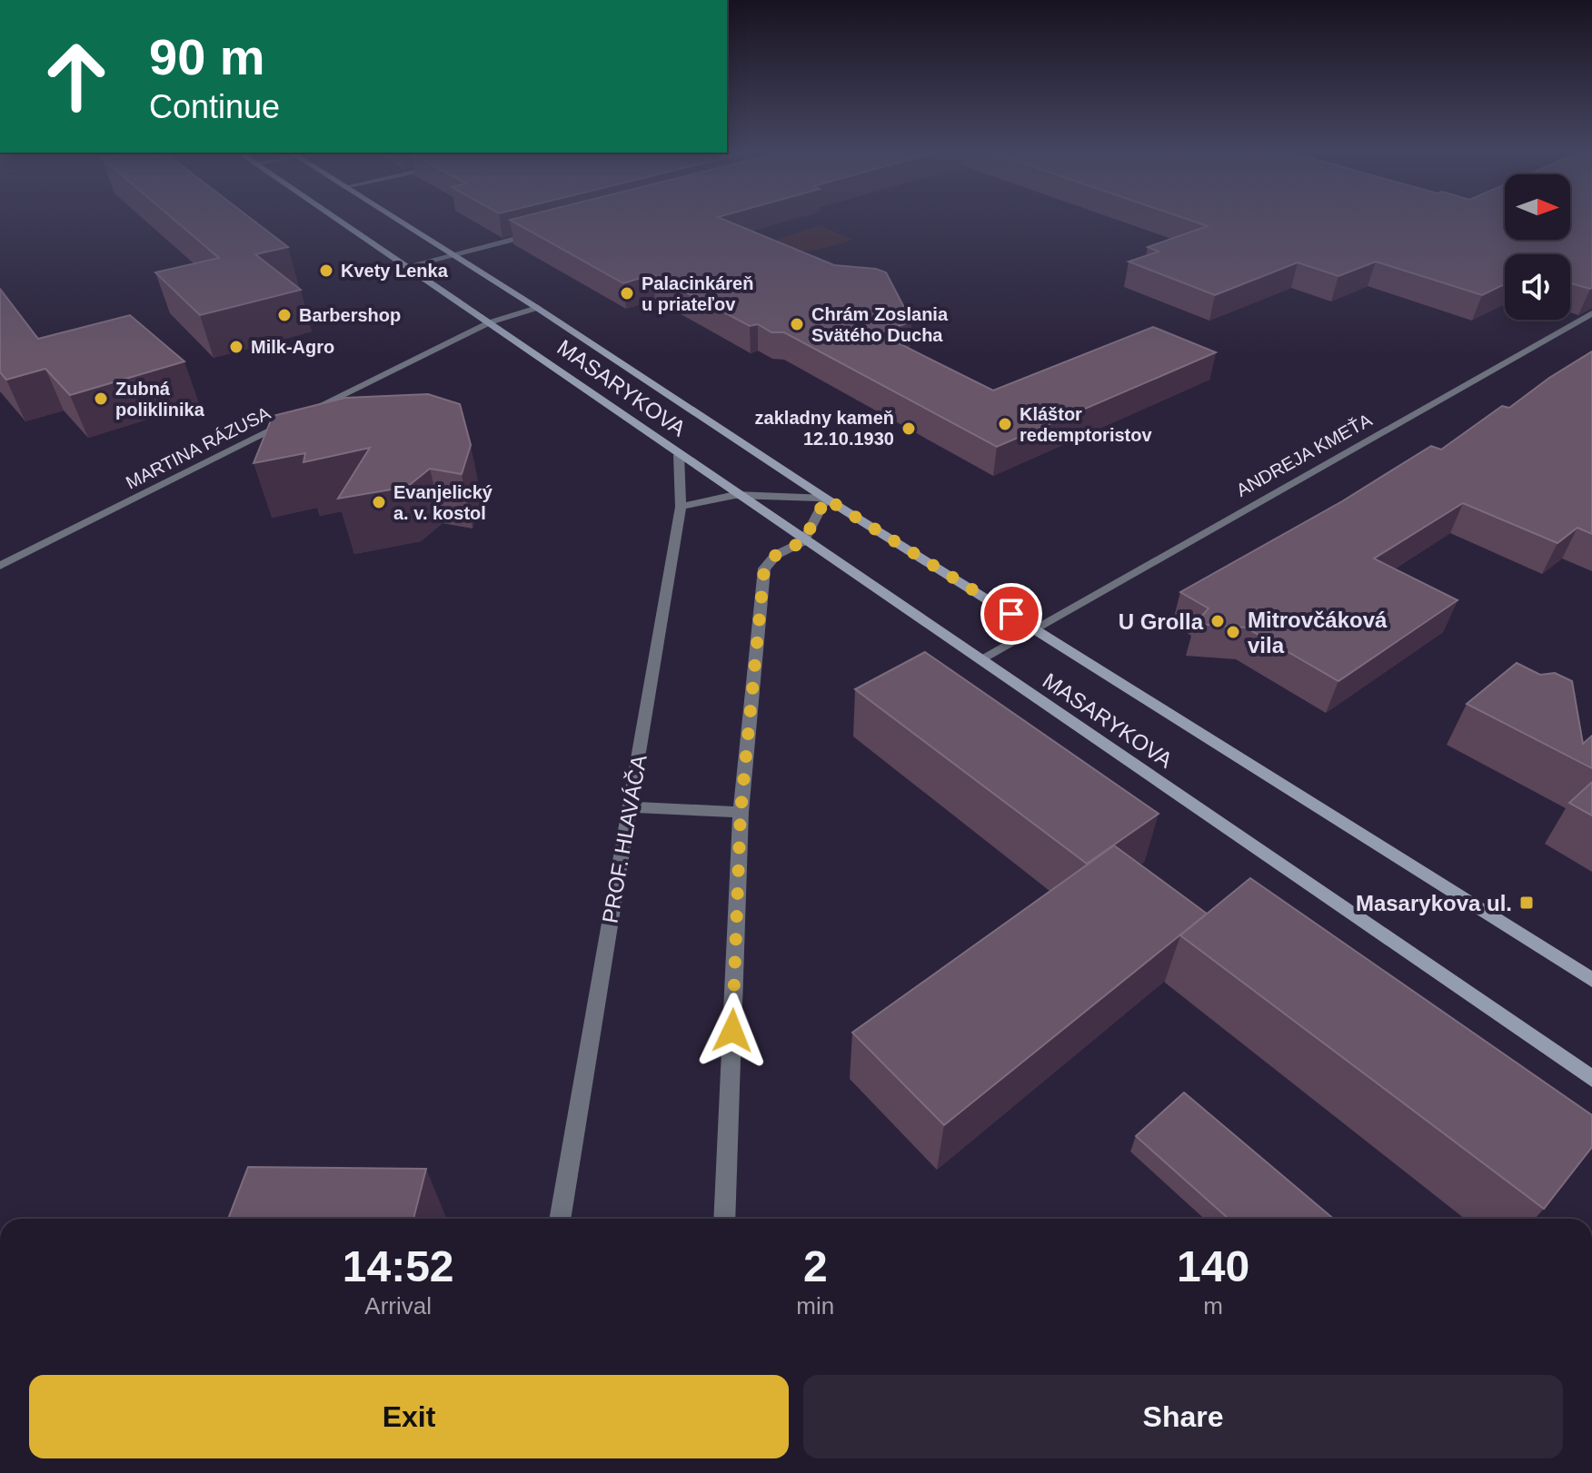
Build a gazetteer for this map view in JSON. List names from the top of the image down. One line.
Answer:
{"streets":{"main road":["MASARYKOVA"],"street":["MARTINA RÁZUSA","ANDREJA KMEŤA","PROF. HLAVÁČA"]},"crossings":[["MASARYKOVA","MARTINA RÁZUSA"],["MASARYKOVA","ANDREJA KMEŤA"],["MASARYKOVA","PROF. HLAVÁČA"]],"places":{"other":["Kvety Lenka","Palacinkáreň u priateľov","Barbershop","Chrám Zoslania Svätého Ducha","Milk-Agro","Zubná poliklinika","Kláštor redemptoristov","zakladny kameň 12.10.1930","Evanjelický a. v. kostol","U Grolla","Mitrovčáková vila"],"transit":["Masarykova ul."]},"north":"right","page":{"turn":["90 m","Continue"],"eta":["14:52","Arrival","2","min","140","m"],"buttons":["Exit","Share"]}}
